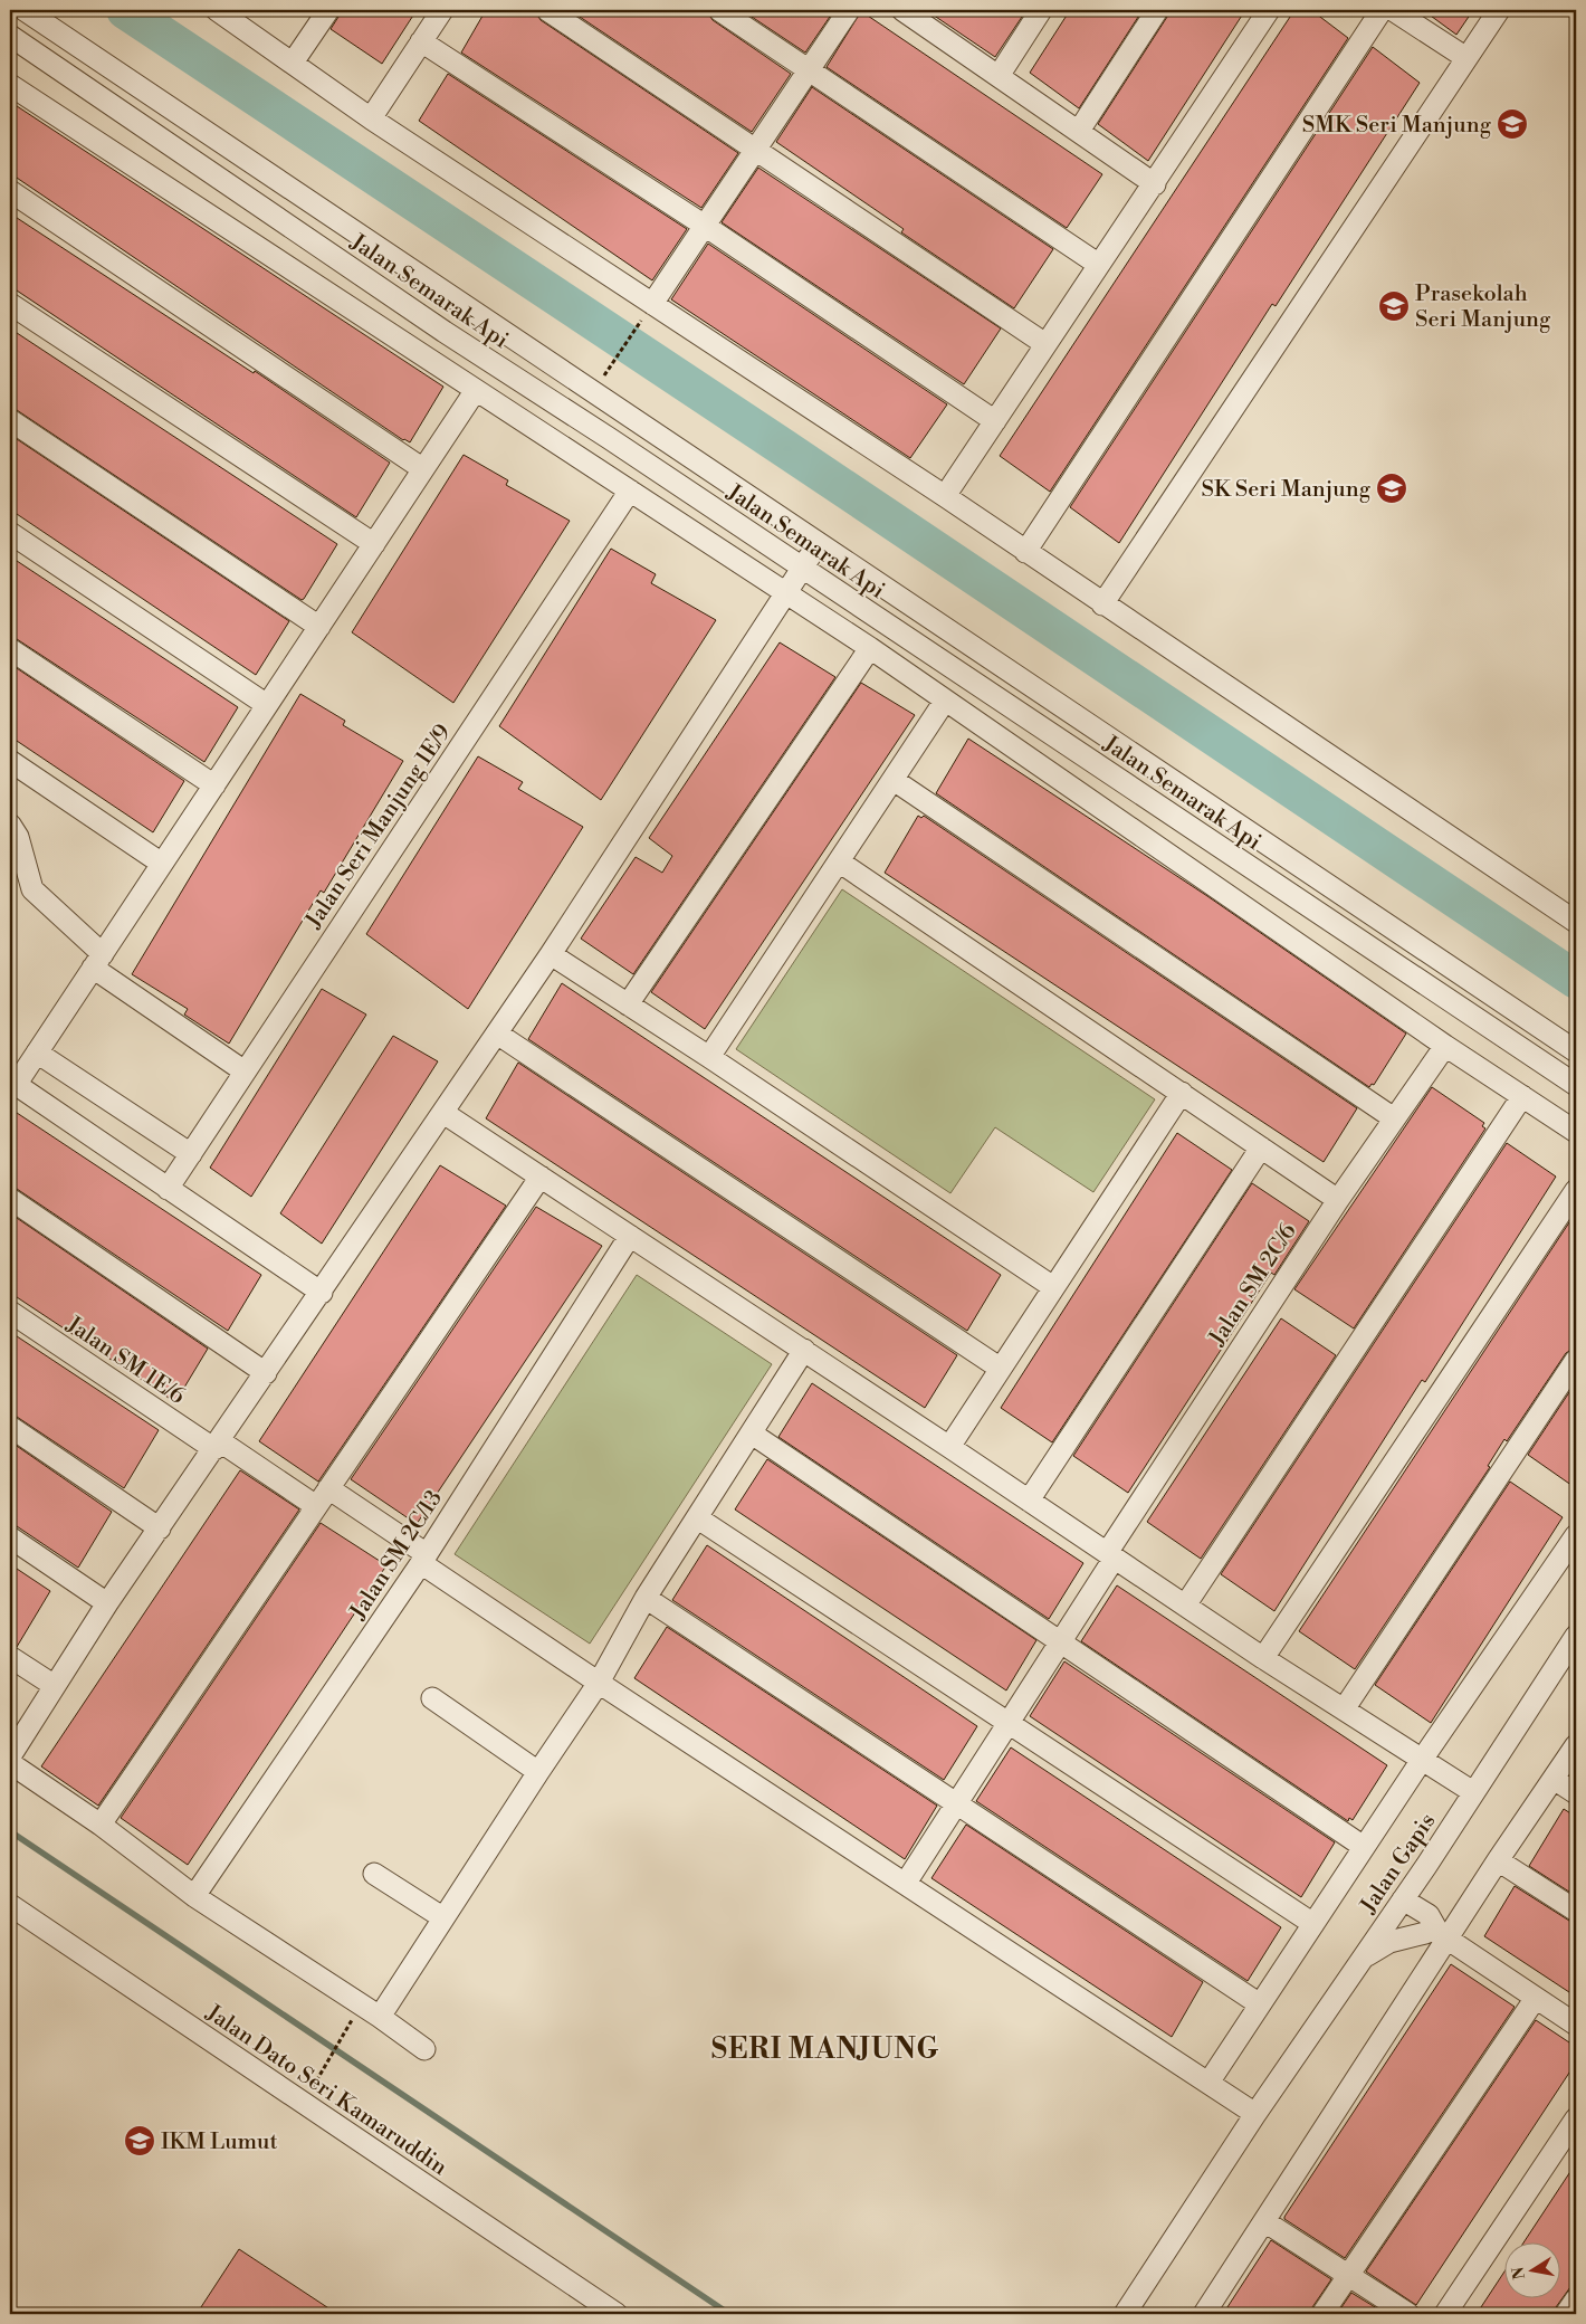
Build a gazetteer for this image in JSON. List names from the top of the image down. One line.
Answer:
{"streets":{"street":["Jalan Semarak Api","Jalan Seri Manjung 1E/9","Jalan SM 2C/6","Jalan SM 1E/6","Jalan SM 2C/13","Jalan Gapis","Jalan Dato Seri Kamaruddin"]},"districts":["SERI MANJUNG"],"places":{"school or university":["SMK Seri Manjung","Prasekolah Seri Manjung","SK Seri Manjung","IKM Lumut"]},"north":"left"}
